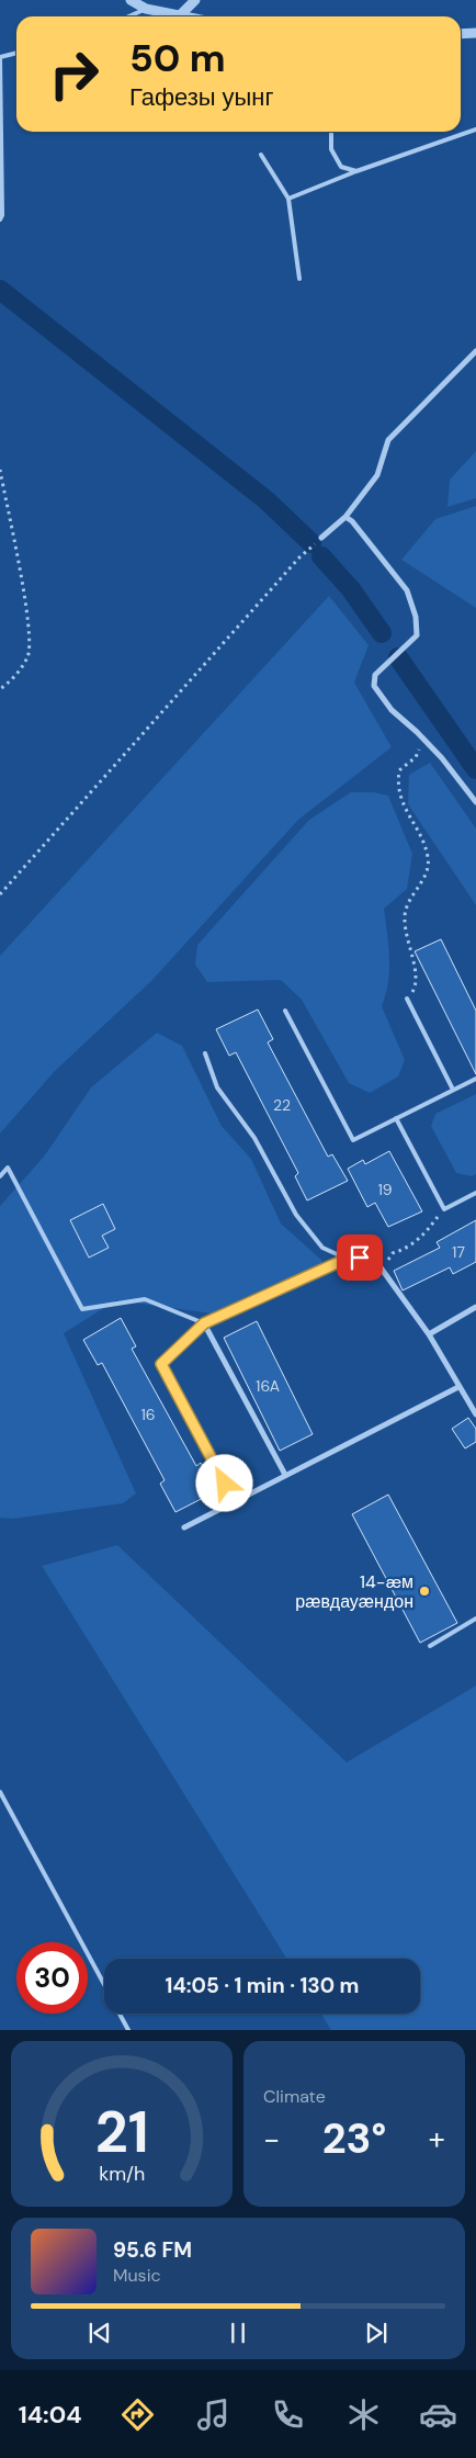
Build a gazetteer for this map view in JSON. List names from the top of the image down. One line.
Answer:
{"places":["14-æм рӕвдауӕндон"],"house_numbers":["22","19","17","16A","16"],"page":{"turn":["50 m","Гафезы уынг"],"limit":"30","trip":"14:05 · 1 min · 130 m","tile":"Climate","heat":["−","23°","+"],"song":["95.6 FM","Music"],"tabs":"14:04","gauge":["21","km/h"]}}
